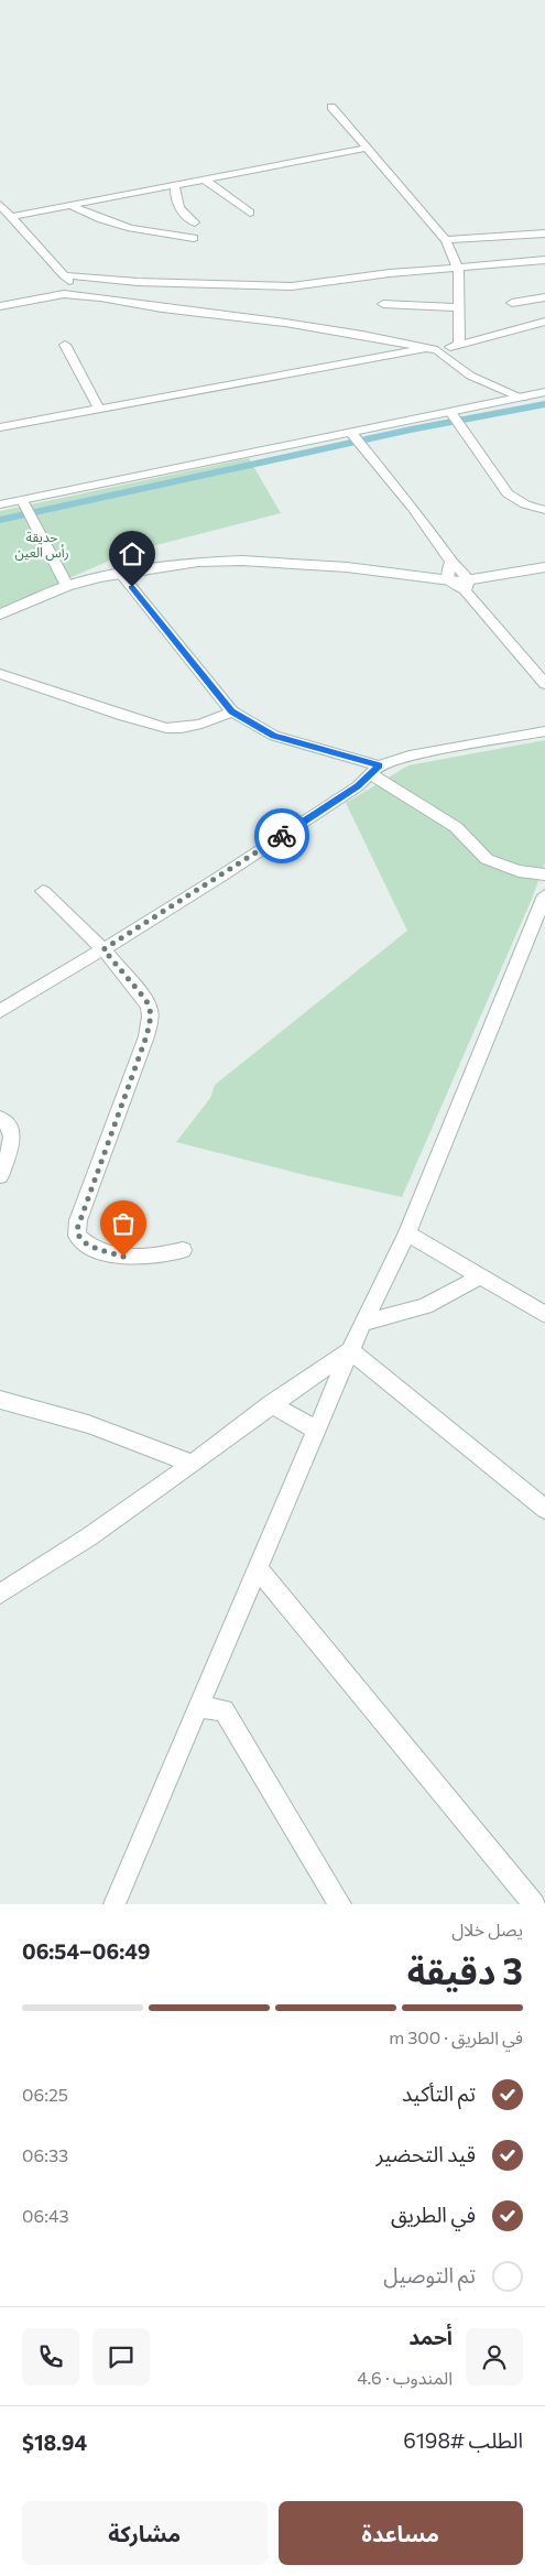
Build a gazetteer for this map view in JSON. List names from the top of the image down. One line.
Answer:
{"parks":["حديقة رأس العين"],"page":{"heading":["3 دقيقة","يصل خلال","06:49–06:54"],"panel":["أحمد","المندوب · 4.6","الطلب #6198","$18.94"],"bar":"في الطريق · 300 m","list":[["تم التأكيد","06:25"],["قيد التحضير","06:33"],["في الطريق","06:43"],"تم التوصيل"],"buttons":["مساعدة","مشاركة"]}}
